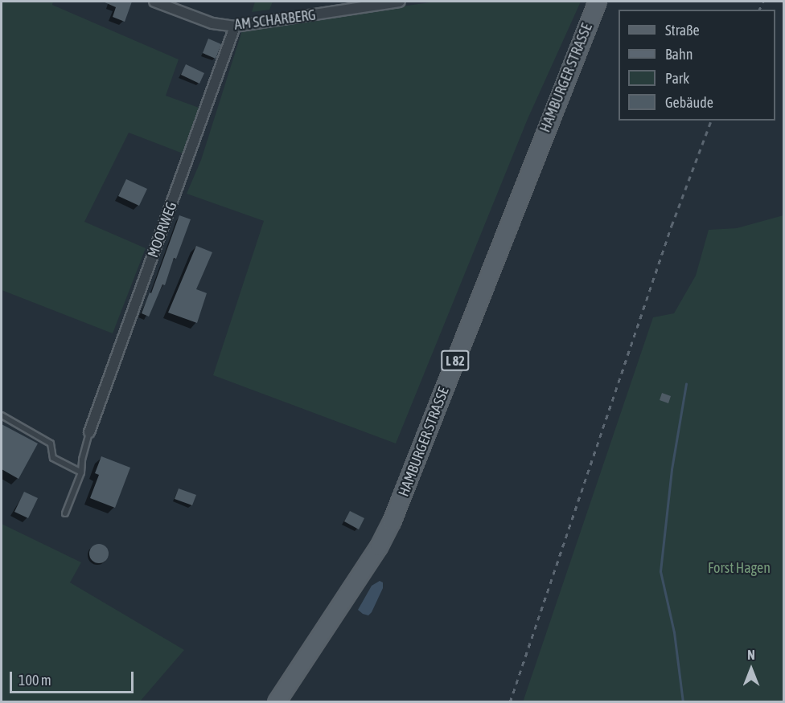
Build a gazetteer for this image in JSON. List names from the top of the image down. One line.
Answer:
{"streets":{"main road":["HAMBURGER STRASSE","L 82"],"street":["AM SCHARBERG","MOORWEG"]},"crossings":[["AM SCHARBERG","MOORWEG"]],"parks":["Forst Hagen"],"legend":["Straße","Bahn","Park","Gebäude"],"scale_bar":"100 m","north":"top"}
